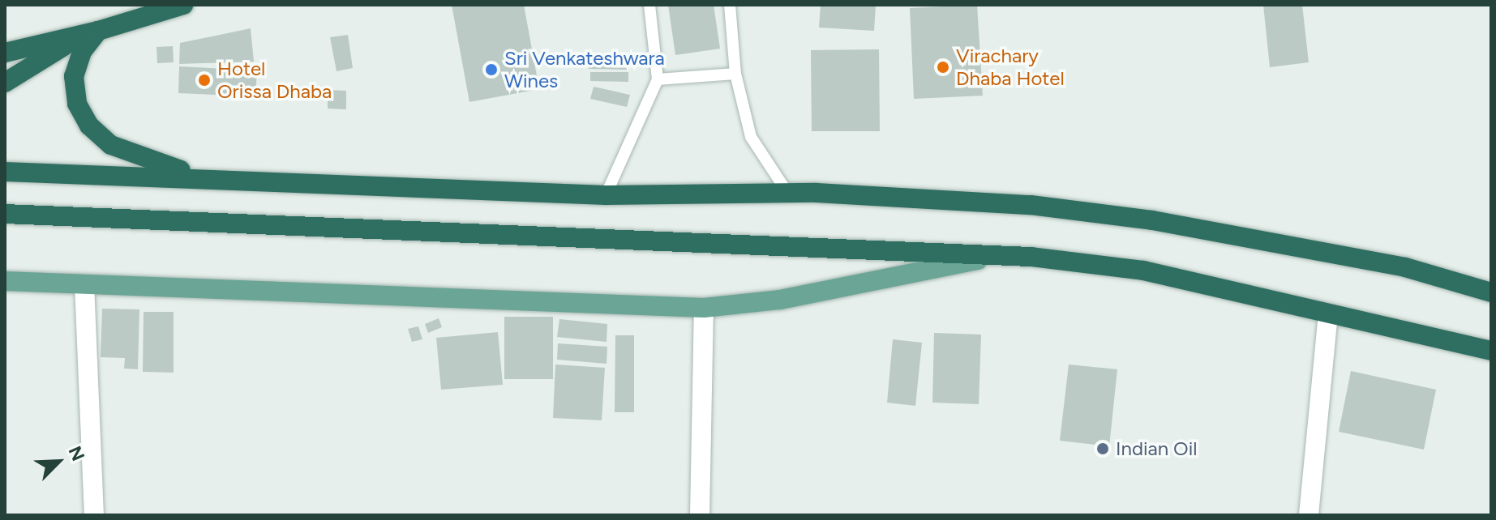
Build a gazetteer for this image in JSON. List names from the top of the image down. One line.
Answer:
{"places":["Virachary Dhaba Hotel","Sri Venkateshwara Wines","Hotel Orissa Dhaba","Indian Oil"],"north":"top right"}
